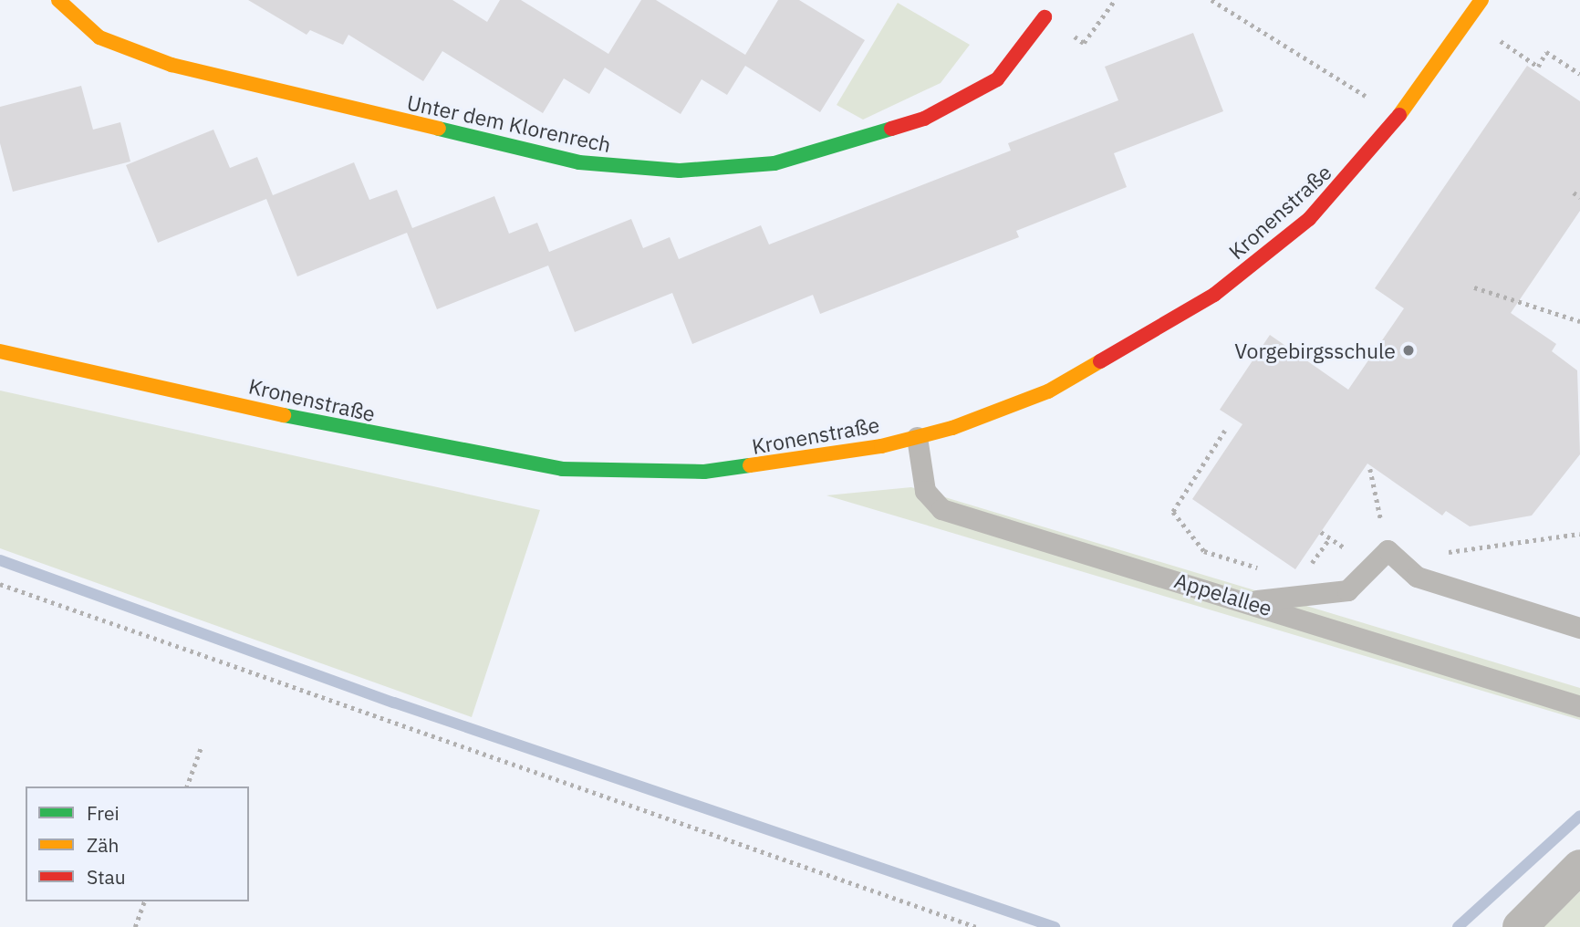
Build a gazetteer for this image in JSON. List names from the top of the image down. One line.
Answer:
{"streets":{"street":["Unter dem Klorenrech","Kronenstraße"],"lane":["Appelallee"]},"crossings":[["Kronenstraße","Appelallee"]],"places":["Vorgebirgsschule"],"legend":["Frei","Zäh","Stau"]}
